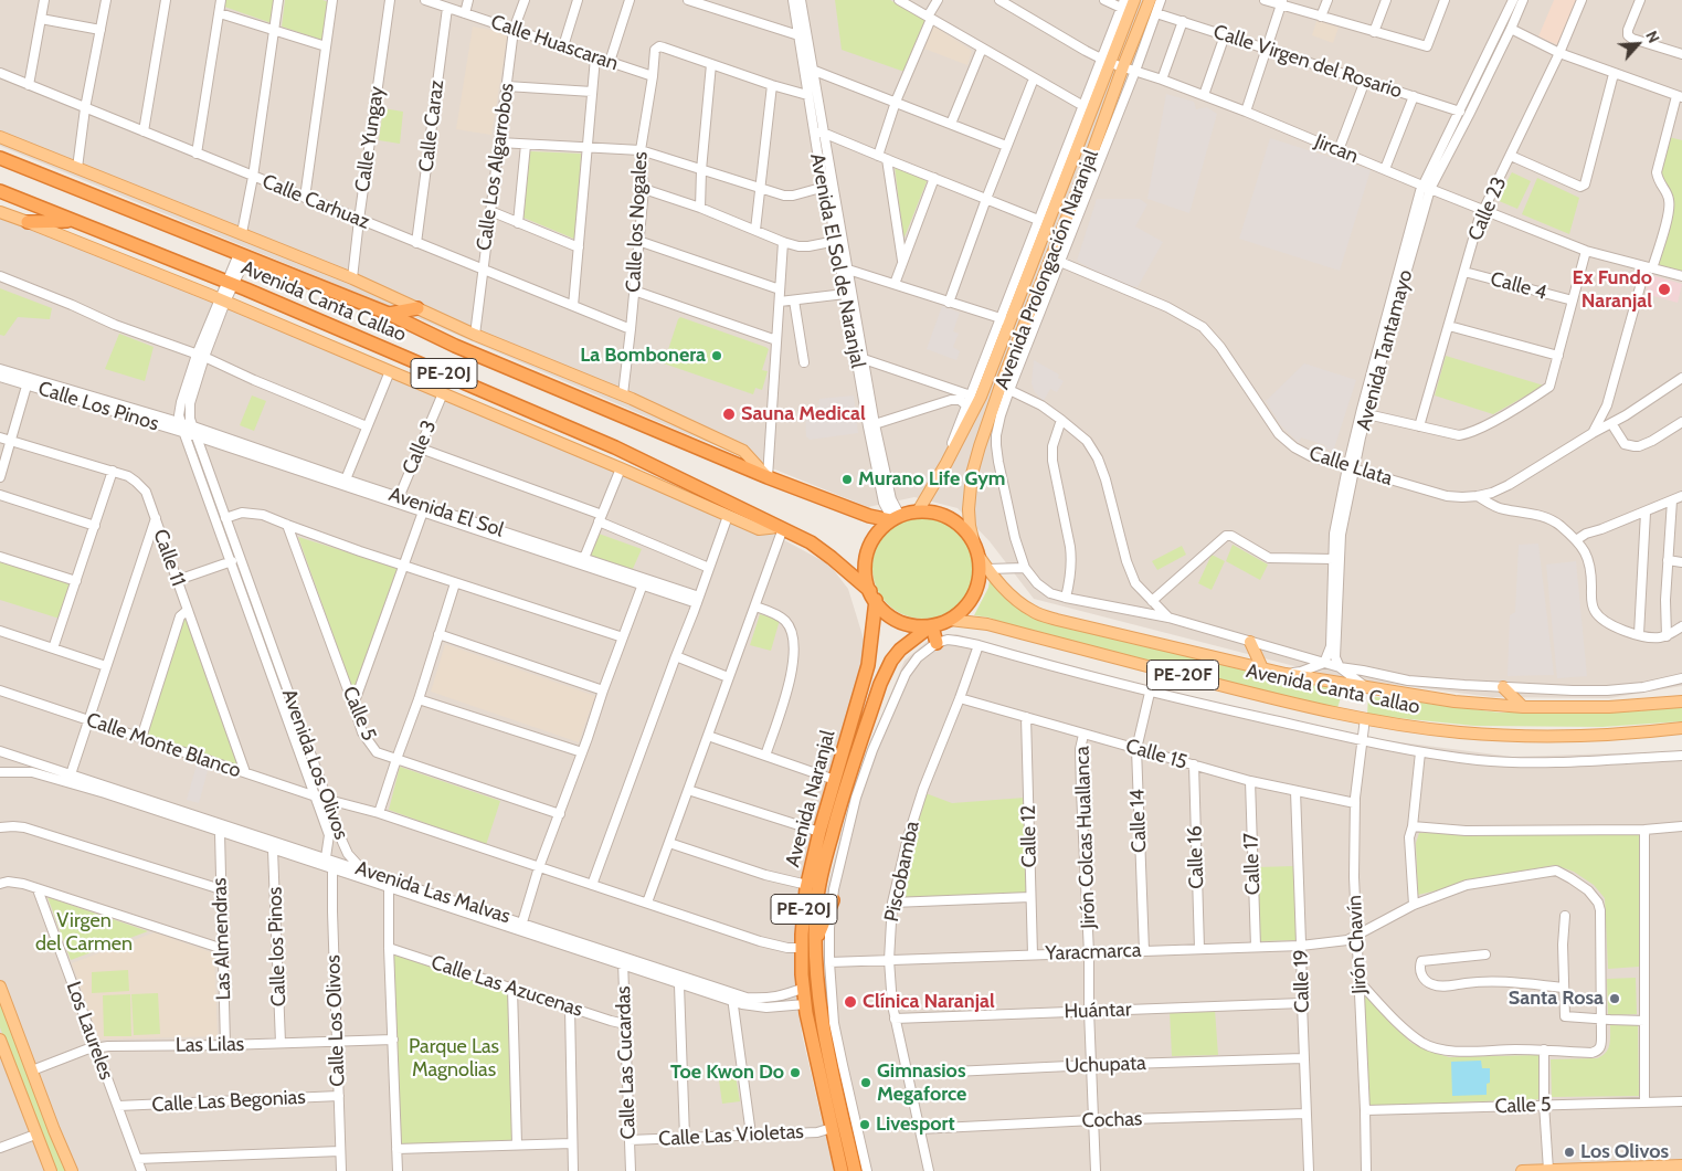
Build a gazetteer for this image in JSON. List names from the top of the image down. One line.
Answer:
{"streets":{"highway":["Avenida Canta Callao","PE-20J","PE-20F","Avenida Naranjal"],"main road":["Avenida Prolongación Naranjal"],"street":["Calle Huascaran","Calle Virgen del Rosario","Calle Caraz","Calle Yungay","Jircan","Calle Los Algarrobos","Calle Carhuaz","Calle 23","Calle los Nogales","Avenida El Sol de Naranjal","Calle 4","Avenida Tantamayo","Calle Los Pinos","Calle 3","Calle Llata","Avenida El Sol","Calle 11","Calle 5","Calle Monte Blanco","Calle 15","Avenida Los Olivos","Calle 14","Calle 12","Jirón Colcas Huallanca","Calle 16","Calle 17","Piscobamba","Avenida Las Malvas","Las Almendras","Jirón Chavín","Calle los Pinos","Yaracmarca","Calle 19","Calle Las Azucenas","Huántar","Calle Los Olivos","Los Laureles","Las Lilas","Calle Las Cucardas","Uchupata","Calle Las Begonias","Cochas","Calle Las Violetas"]},"crossings":[["Calle Huascaran","Calle Caraz"],["Calle Huascaran","Calle Los Algarrobos"],["Calle Huascaran","Calle los Nogales"],["Calle Virgen del Rosario","Avenida Prolongación Naranjal"],["Calle Virgen del Rosario","Avenida Tantamayo"],["Calle Caraz","Calle Carhuaz"],["Calle Yungay","Calle Carhuaz"],["Calle Yungay","Avenida Canta Callao"],["Jircan","Calle 23"],["Jircan","Avenida Prolongación Naranjal"],["Jircan","Avenida Tantamayo"],["Calle Los Algarrobos","Calle Carhuaz"],["Calle Los Algarrobos","Avenida Canta Callao"],["Calle Carhuaz","Calle los Nogales"],["Calle 23","Calle 4"],["Calle los Nogales","Avenida Canta Callao"],["Avenida El Sol de Naranjal","Avenida Prolongación Naranjal"],["Avenida El Sol de Naranjal","Avenida Canta Callao"],["Avenida El Sol de Naranjal","PE-20F"],["Avenida El Sol de Naranjal","Avenida Naranjal"],["Avenida Prolongación Naranjal","Avenida Canta Callao"],["Avenida Prolongación Naranjal","Calle Llata"],["Avenida Prolongación Naranjal","PE-20F"],["Avenida Prolongación Naranjal","Avenida Naranjal"],["Avenida Canta Callao","Avenida Tantamayo"],["Avenida Canta Callao","Calle 3"],["Avenida Canta Callao","PE-20F"],["Avenida Canta Callao","Avenida Los Olivos"],["Avenida Canta Callao","Avenida Naranjal"],["Avenida Canta Callao","Jirón Chavín"],["Avenida Tantamayo","Calle Llata"],["Calle Los Pinos","Avenida El Sol"],["Calle Los Pinos","Avenida Los Olivos"],["Calle 3","Avenida El Sol"],["Avenida El Sol","Avenida Los Olivos"],["Calle 11","Calle Monte Blanco"],["PE-20F","Avenida Naranjal"],["Calle 5","Jirón Chavín"],["Calle Monte Blanco","Avenida Los Olivos"],["Calle Monte Blanco","Avenida Naranjal"],["Calle 15","Calle 14"],["Calle 15","Calle 12"],["Calle 15","Jirón Colcas Huallanca"],["Calle 15","Calle 16"],["Calle 15","Calle 17"],["Calle 15","Piscobamba"],["Calle 15","Jirón Chavín"],["Calle 15","Calle 19"],["Avenida Los Olivos","Avenida Las Malvas"],["Avenida Los Olivos","Calle Los Olivos"],["Avenida Naranjal","Avenida Las Malvas"],["Avenida Naranjal","Calle Las Violetas"],["Calle 14","Yaracmarca"],["Calle 12","Yaracmarca"],["Jirón Colcas Huallanca","Yaracmarca"],["Jirón Colcas Huallanca","Huántar"],["Jirón Colcas Huallanca","Uchupata"],["Jirón Colcas Huallanca","Cochas"],["Calle 16","Yaracmarca"],["Calle 17","Yaracmarca"],["Piscobamba","Yaracmarca"],["Piscobamba","Huántar"],["Piscobamba","Uchupata"],["Piscobamba","Cochas"],["Avenida Las Malvas","Las Almendras"],["Avenida Las Malvas","Calle los Pinos"],["Avenida Las Malvas","Calle Los Olivos"],["Avenida Las Malvas","Calle Las Cucardas"],["Las Almendras","Las Lilas"],["Jirón Chavín","Yaracmarca"],["Calle los Pinos","Las Lilas"],["Yaracmarca","Calle 19"],["Calle 19","Huántar"],["Calle 19","Uchupata"],["Calle 19","Cochas"],["Calle Las Azucenas","Calle Las Cucardas"],["Calle Los Olivos","Las Lilas"],["Calle Los Olivos","Calle Las Begonias"],["Los Laureles","Las Lilas"],["Los Laureles","Calle Las Begonias"],["Calle Las Cucardas","Calle Las Violetas"]],"parks":["Virgen del Carmen","Parque Las Magnolias"],"places":["Ex Fundo Naranjal","La Bombonera","Sauna Medical","Murano Life Gym","Santa Rosa","Clínica Naranjal","Toe Kwon Do","Gimnasios Megaforce","Livesport","Los Olivos"],"north":"top right"}
